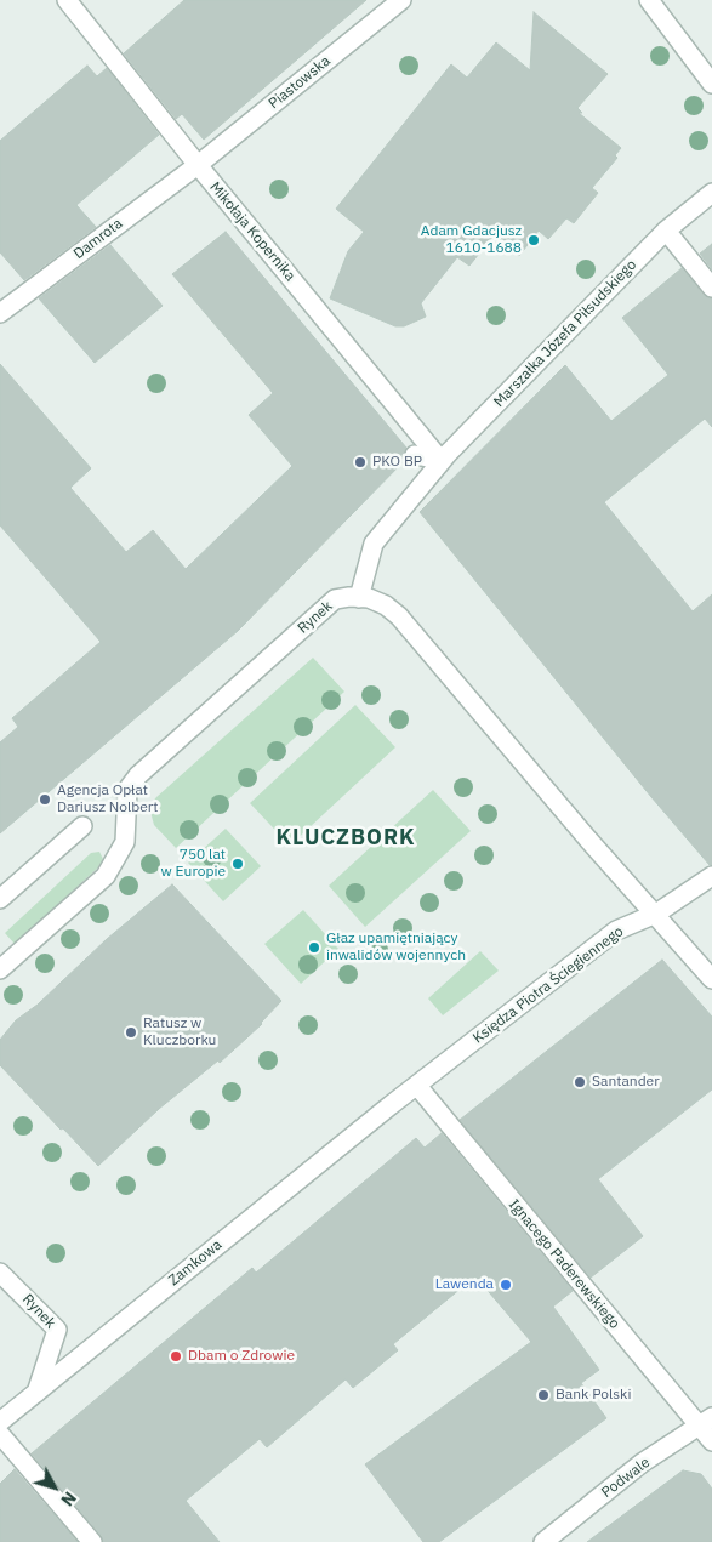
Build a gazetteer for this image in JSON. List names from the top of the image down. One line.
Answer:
{"streets":{"street":["Piastowska","Mikołaja Kopernika","Damrota","Marszałka Józefa Piłsudskiego","Rynek","Księdza Piotra Ściegiennego","Zamkowa","Ignacego Paderewskiego","Podwale"]},"crossings":[["Piastowska","Mikołaja Kopernika"],["Piastowska","Damrota"],["Mikołaja Kopernika","Damrota"],["Mikołaja Kopernika","Marszałka Józefa Piłsudskiego"],["Marszałka Józefa Piłsudskiego","Rynek"],["Rynek","Księdza Piotra Ściegiennego"],["Rynek","Zamkowa"],["Księdza Piotra Ściegiennego","Zamkowa"],["Księdza Piotra Ściegiennego","Ignacego Paderewskiego"],["Ignacego Paderewskiego","Podwale"]],"districts":["KLUCZBORK"],"places":["Adam Gdacjusz 1610-1688","PKO BP","Agencja Opłat Dariusz Nolbert","750 lat w Europie","Głaz upamiętniający inwalidów wojennych","Ratusz w Kluczborku","Santander","Lawenda","Dbam o Zdrowie","Bank Polski"],"north":"bottom right"}
